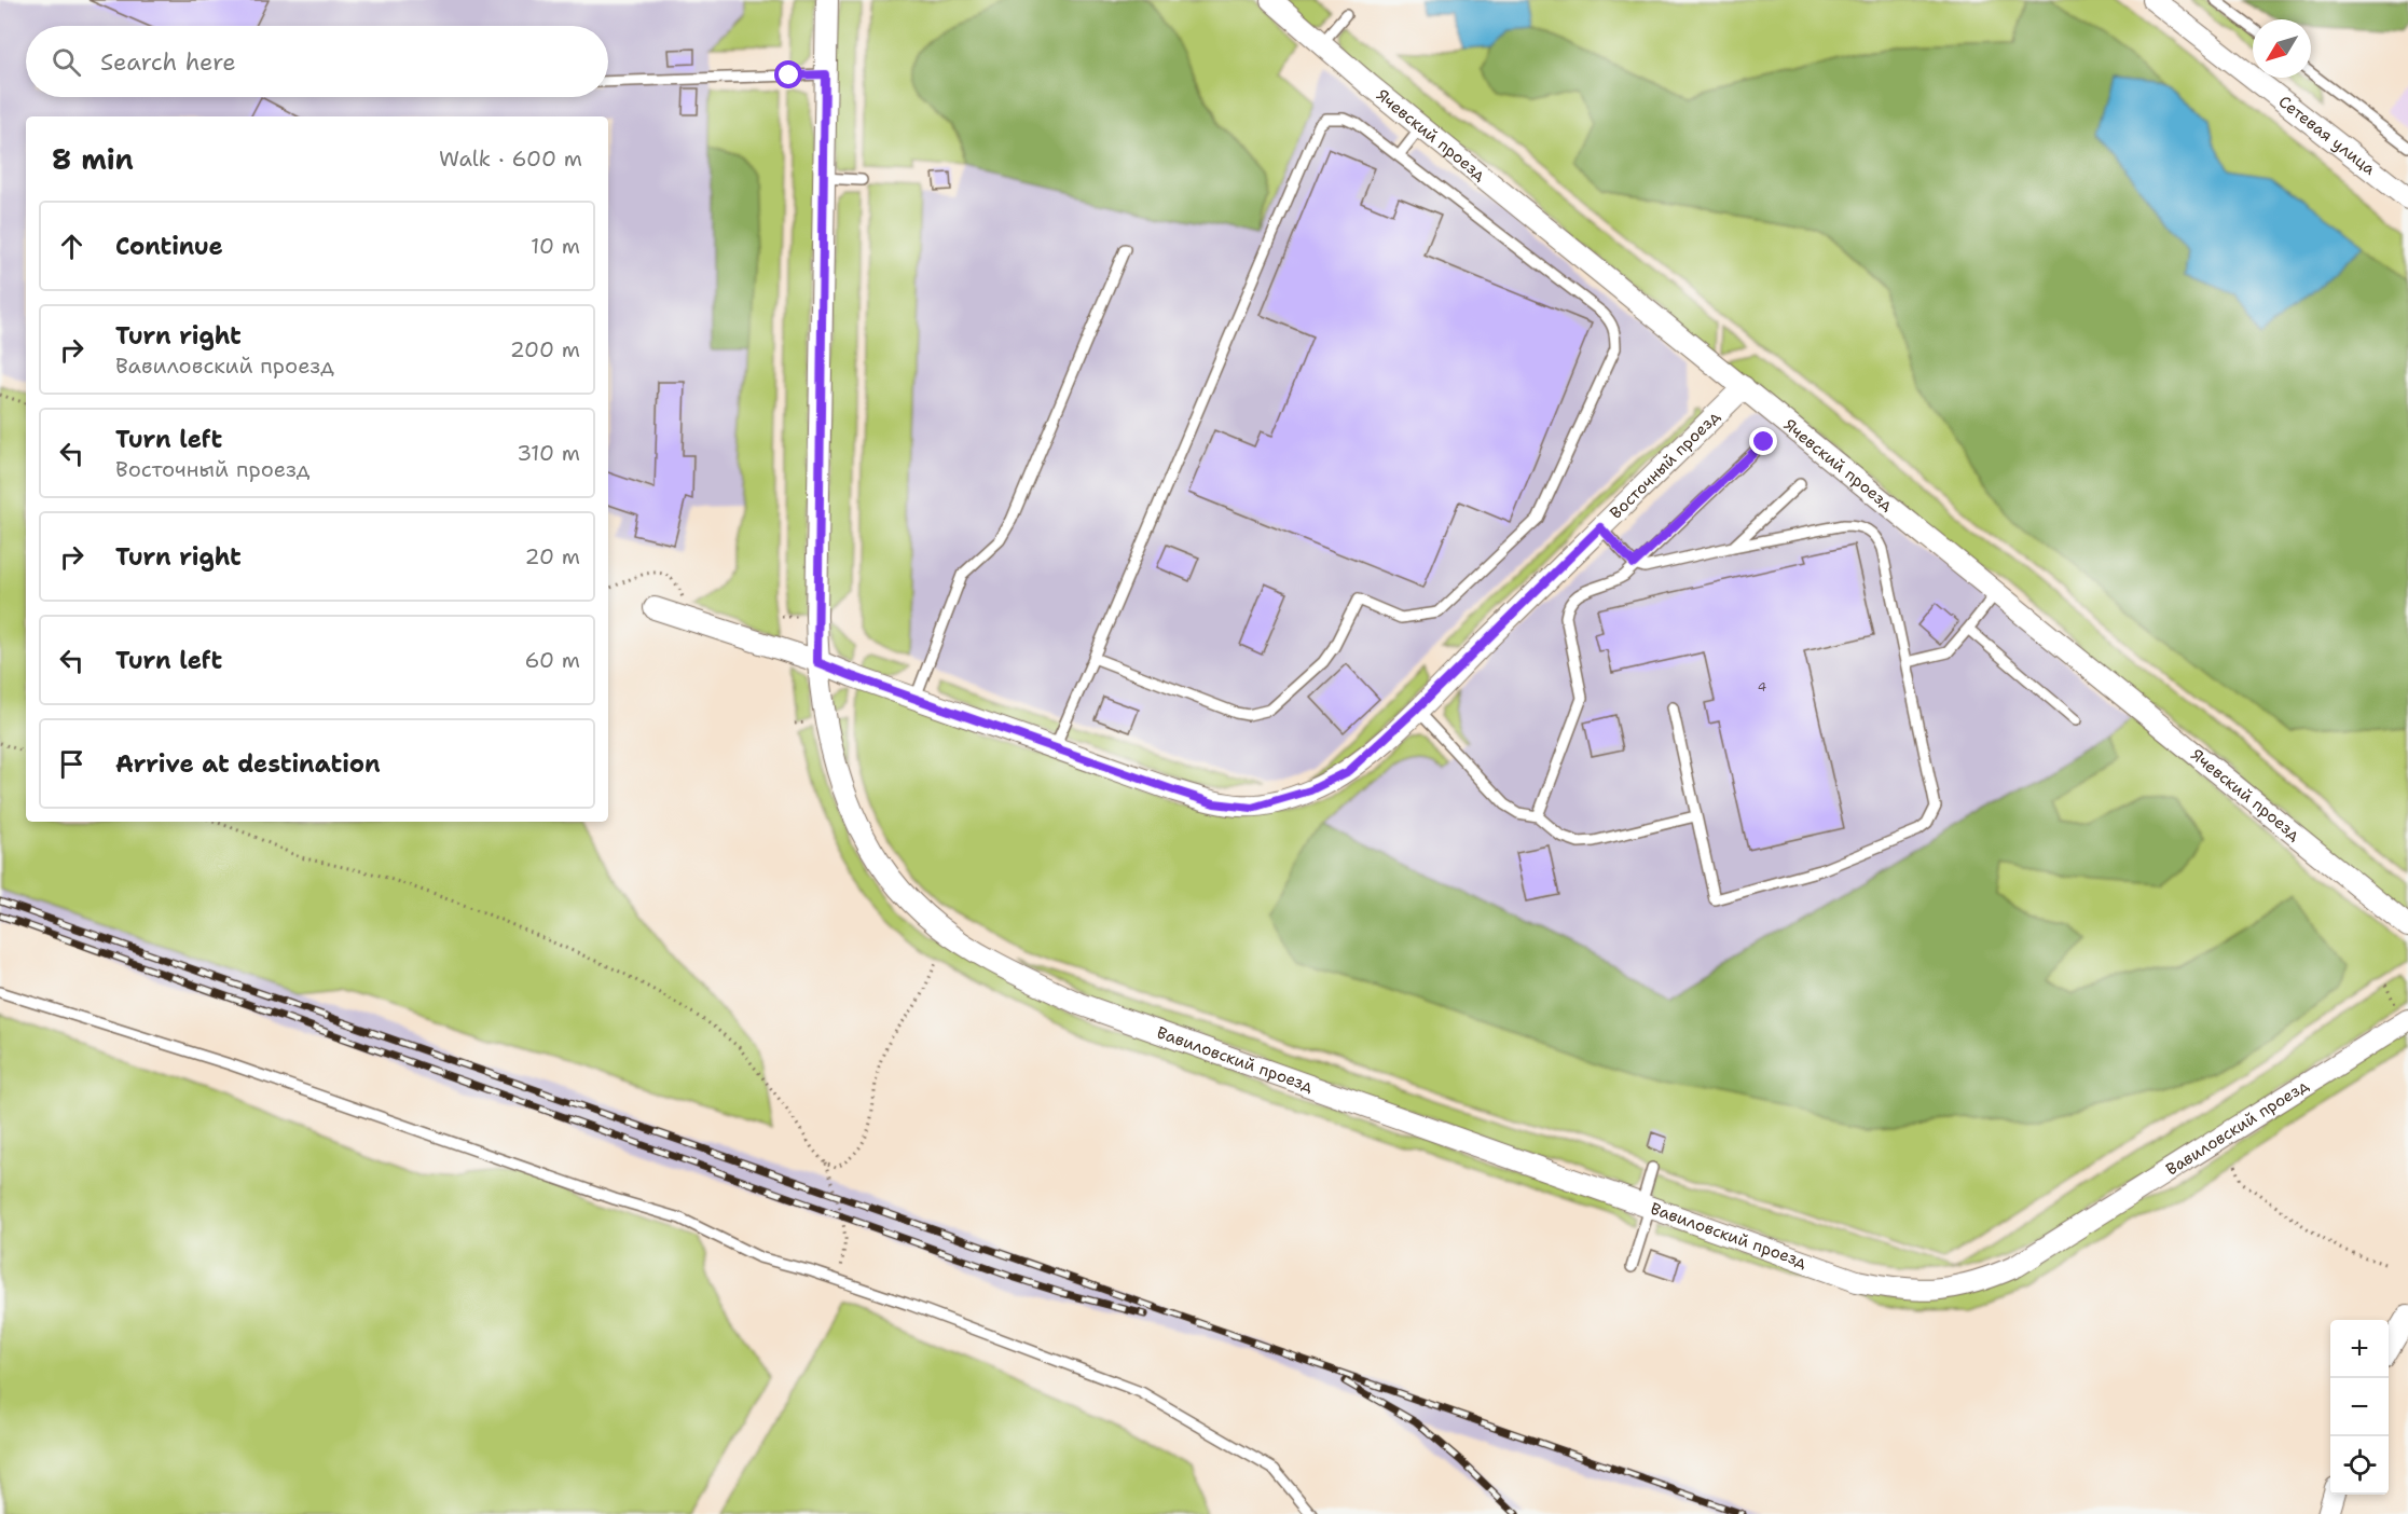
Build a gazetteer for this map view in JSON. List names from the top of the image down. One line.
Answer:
{"streets":{"street":["Ячевский проезд","Сетевая улица","Восточный проезд","Вавиловский проезд"]},"crossings":[["Ячевский проезд","Восточный проезд"],["Восточный проезд","Вавиловский проезд"]],"house_numbers":["4"],"north":"bottom left","page":{"search":"Search here","heading":["8 min","Walk · 600 m"],"list":[["Continue","10 m"],["Turn right","Вавиловский проезд","200 m"],["Turn left","Восточный проезд","310 m"],["Turn right","20 m"],["Turn left","60 m"],"Arrive at destination"],"map_buttons":["+","−"]}}
